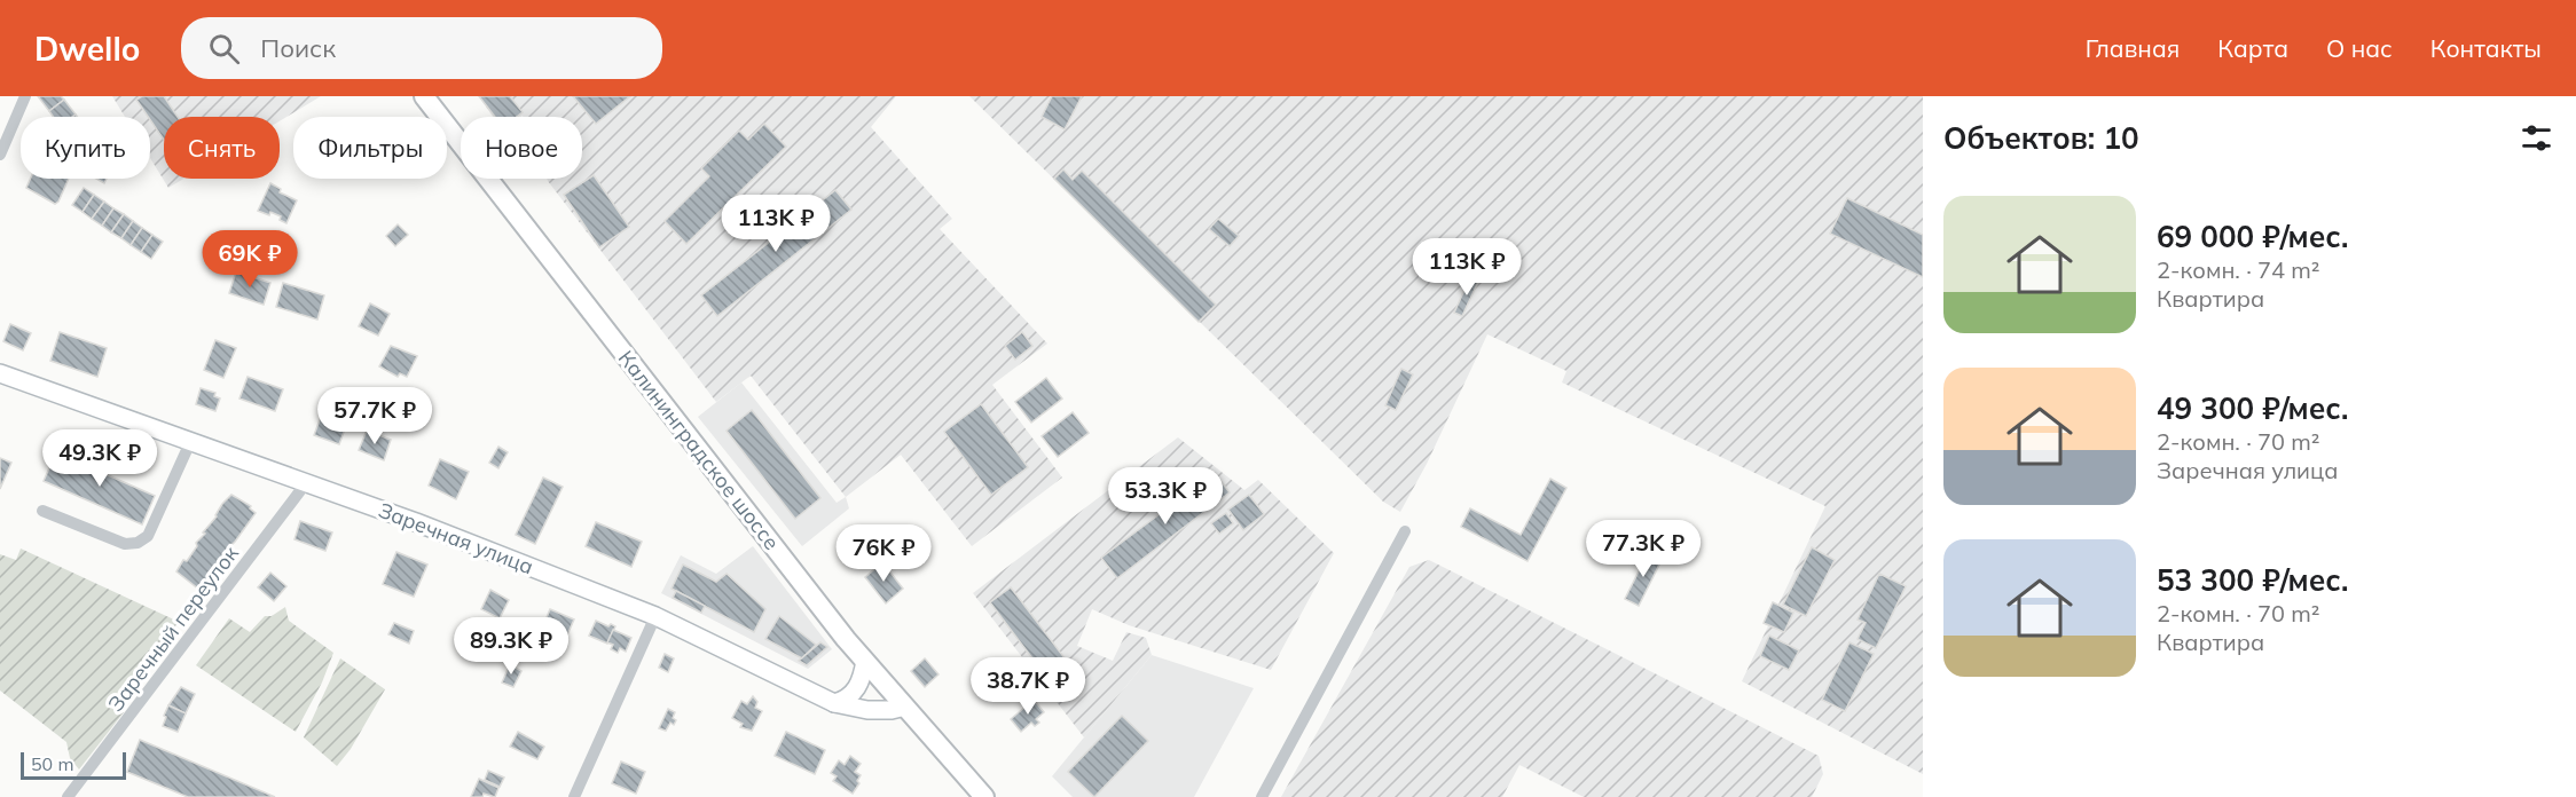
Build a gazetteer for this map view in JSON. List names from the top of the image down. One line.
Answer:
{"streets":{"main road":["Калининградское шоссе","Заречная улица"],"street":["Заречный переулок"]},"crossings":[["Калининградское шоссе","Заречная улица"],["Заречная улица","Заречный переулок"]],"scale_bar":"50 m","page":{"header":"Dwello","search":"Поиск","nav":["Главная","Карта","О нас","Контакты"],"heading":"Объектов: 10","chip":["Купить","Снять","Фильтры","Новое"],"list":[{"name":"69 000 ₽/мес.","note":"2-комн. · 74 m² · Квартира"},{"name":"49 300 ₽/мес.","note":"2-комн. · 70 m² · Заречная улица"},{"name":"53 300 ₽/мес.","note":"2-комн. · 70 m² · Квартира"}],"price":["113K ₽","69K ₽","113K ₽","57.7K ₽","49.3K ₽","53.3K ₽","77.3K ₽","76K ₽","89.3K ₽","38.7K ₽"],"scale":"50 m"}}
